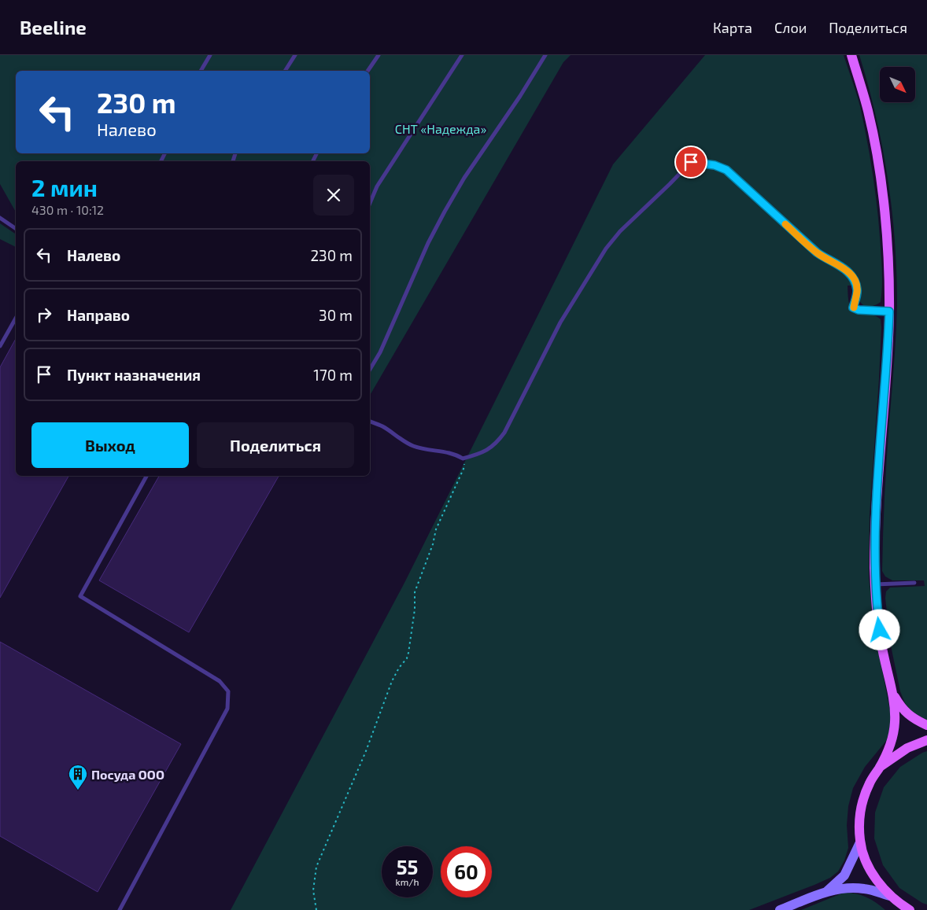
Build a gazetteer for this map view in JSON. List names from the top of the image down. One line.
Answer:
{"parks":["СНТ «Надежда»"],"places":{"building":["Посуда ООО"]},"north":"bottom right","page":{"header":"Beeline","nav":["Карта","Слои","Поделиться"],"turn":["230 m","Налево"],"heading":["2 мин","430 m · 10:12"],"list":[{"name":"Налево","value":"230 m"},{"name":"Направо","value":"30 m"},{"name":"Пункт назначения","value":"170 m"}],"buttons":["Выход","Поделиться"],"speed":"55 km/h","limit":"60"}}
